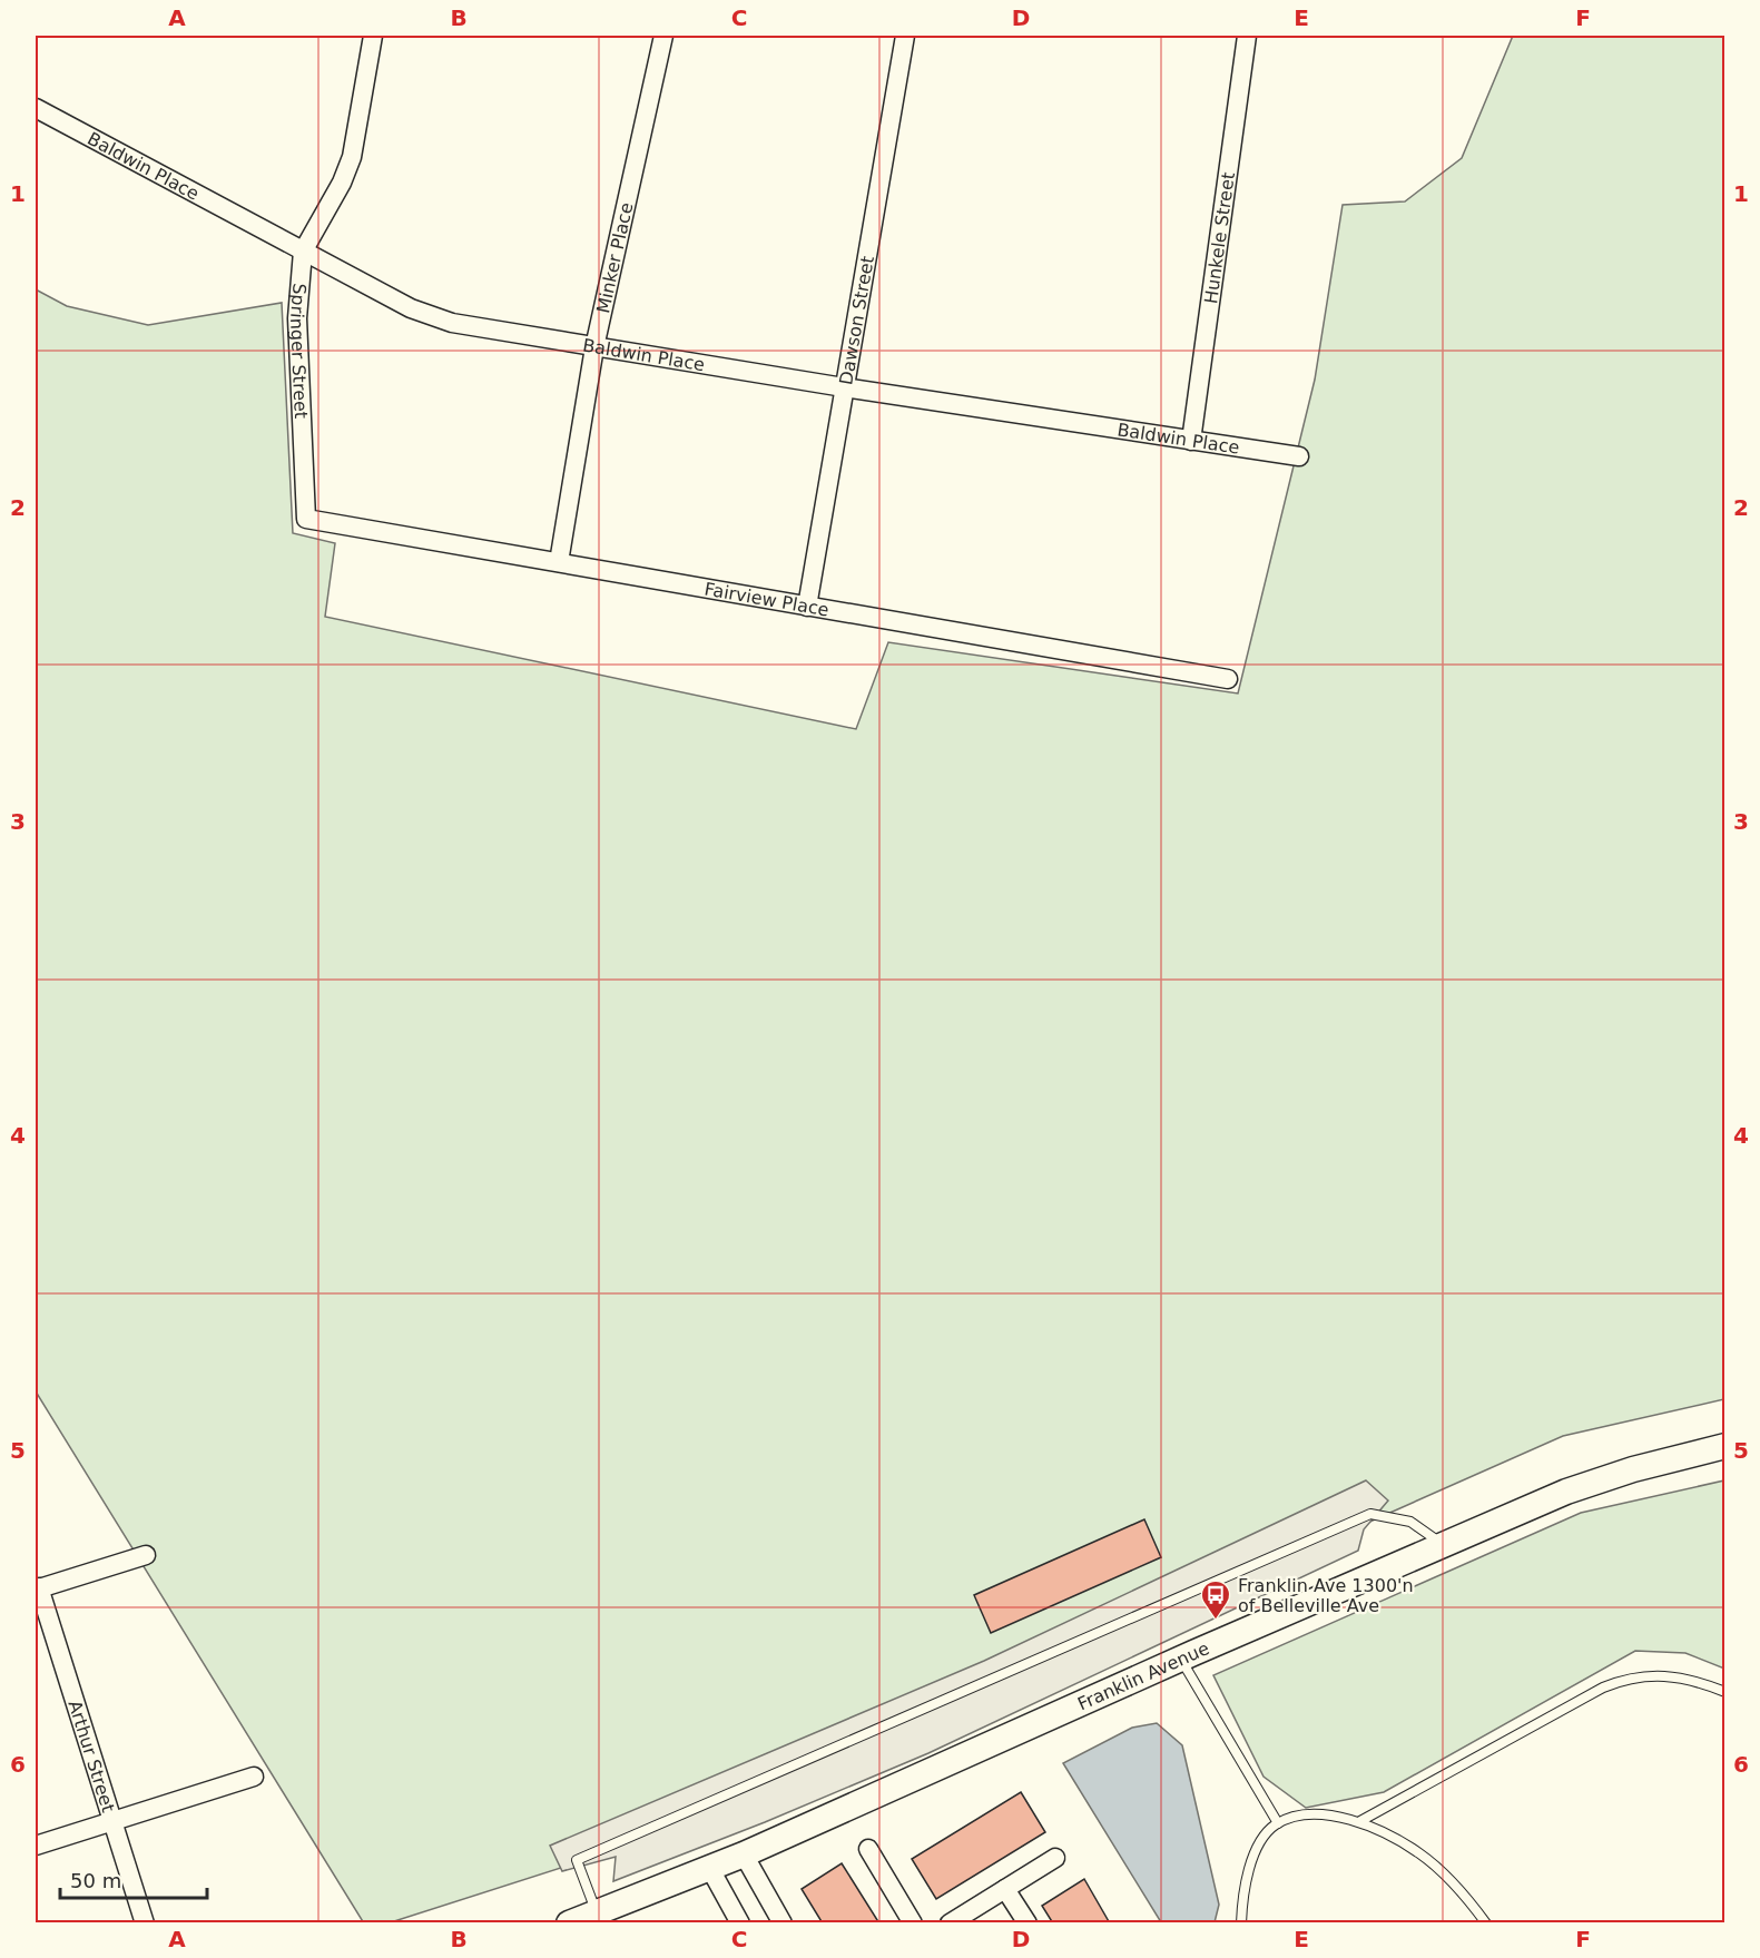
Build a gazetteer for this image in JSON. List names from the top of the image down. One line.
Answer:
{"streets":{"main road":["Franklin Avenue"],"street":["Baldwin Place","Hunkele Street","Minker Place","Dawson Street","Springer Street","Fairview Place","Arthur Street"]},"crossings":[["Baldwin Place","Hunkele Street"],["Baldwin Place","Minker Place"],["Baldwin Place","Dawson Street"],["Baldwin Place","Springer Street"],["Minker Place","Fairview Place"],["Dawson Street","Fairview Place"],["Springer Street","Fairview Place"]],"places":{"bus stop":["Franklin Ave 1300'n of Belleville Ave"]},"scale_bar":"50 m","grid":{"columns":["A","B","C","D","E","F"],"rows":["1","2","3","4","5","6"]}}
